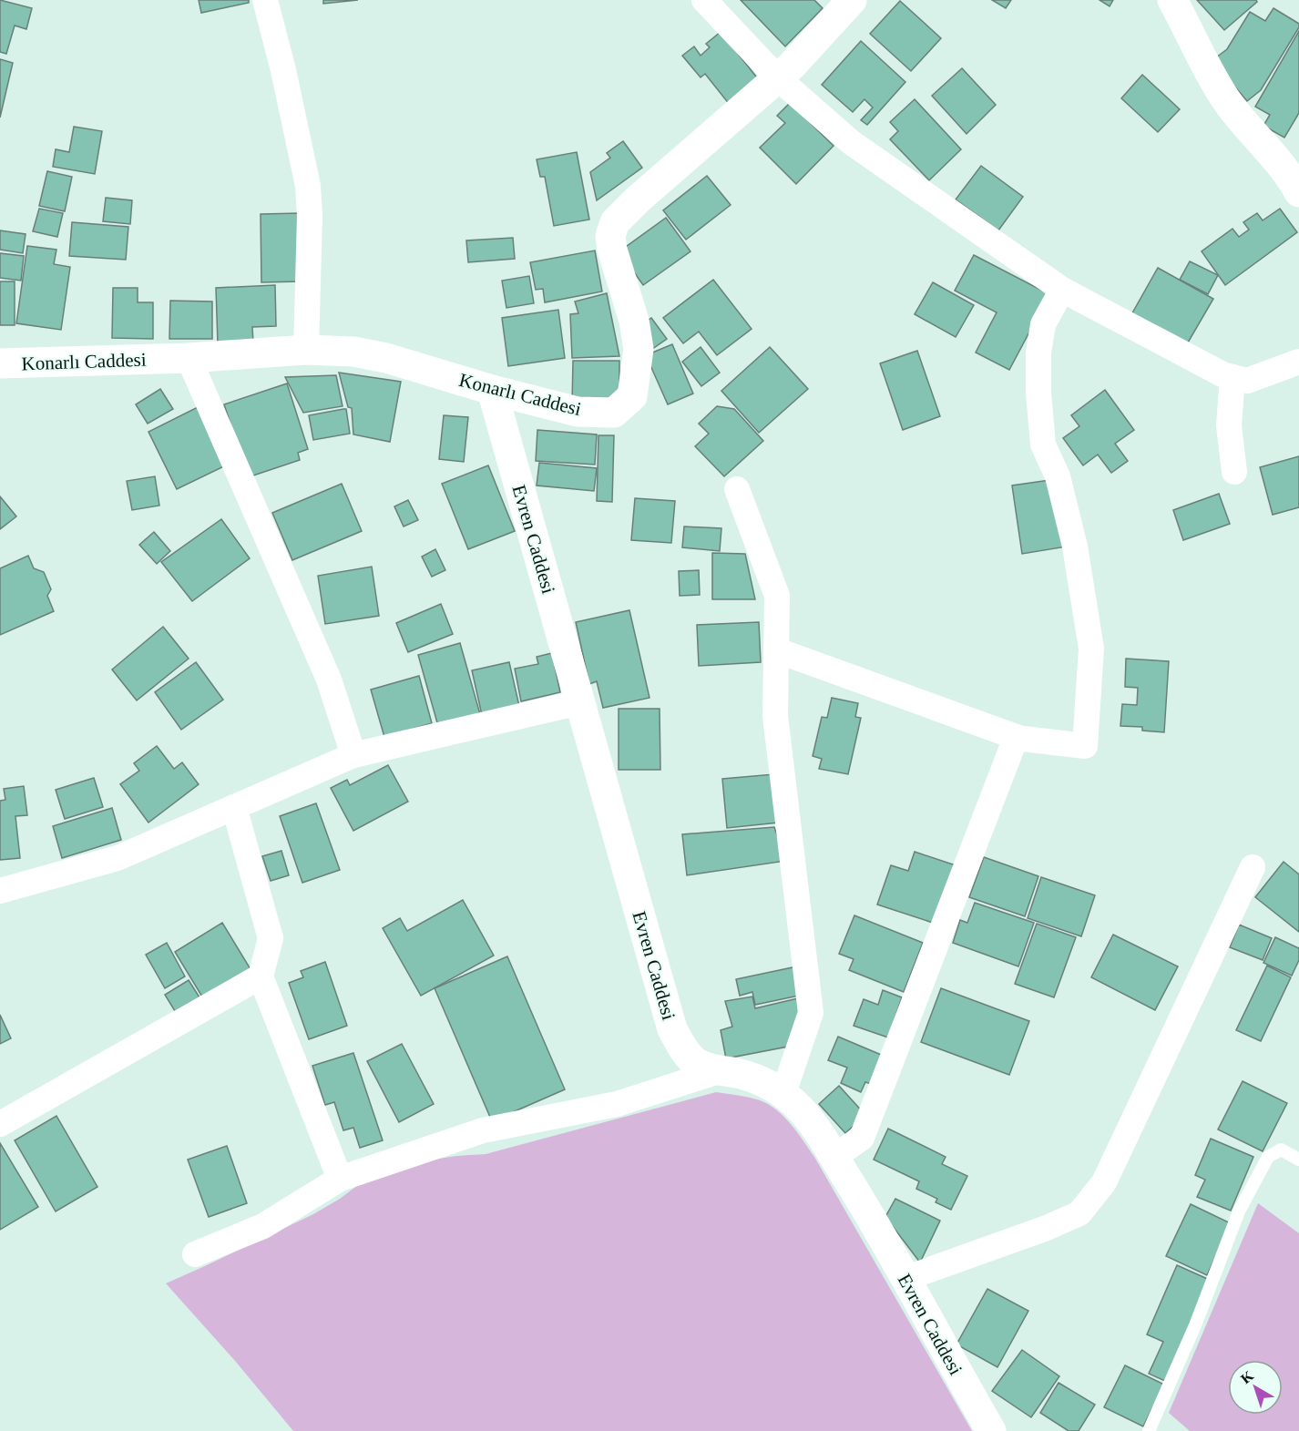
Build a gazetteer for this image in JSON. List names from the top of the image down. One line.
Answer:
{"streets":{"street":["Konarlı Caddesi","Evren Caddesi"]},"crossings":[["Konarlı Caddesi","Evren Caddesi"]],"north":"top left"}
